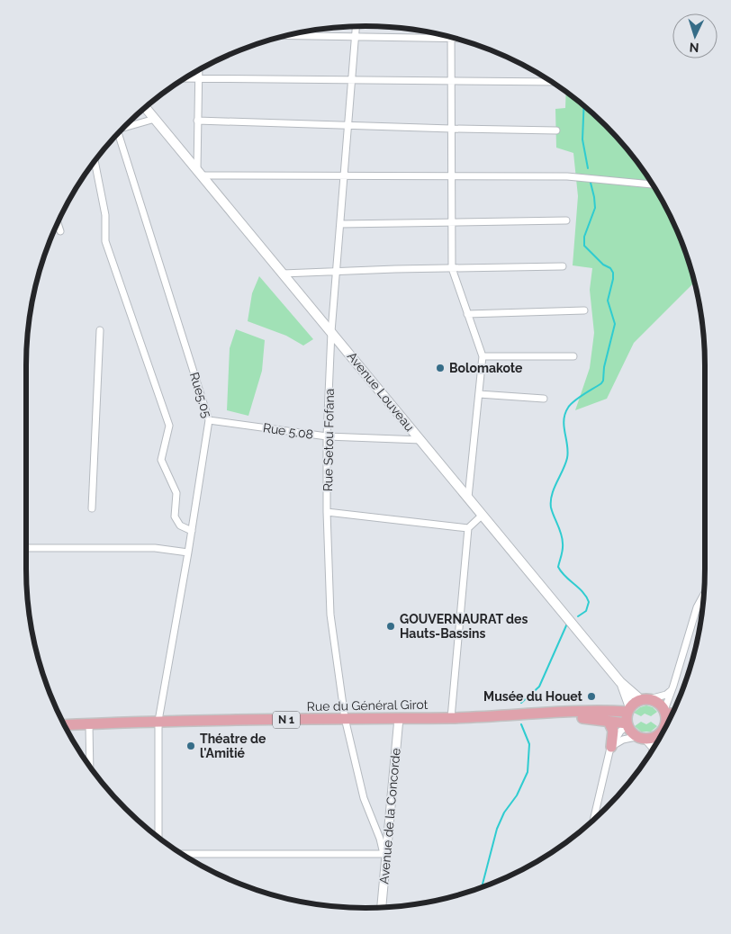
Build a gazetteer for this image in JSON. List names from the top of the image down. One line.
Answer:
{"streets":{"highway":["Rue du Général Girot","N 1"],"main road":["Avenue Louveau"],"street":["Rue5.05","Rue 5.08","Rue Setou Fofana","Avenue de la Concorde"]},"crossings":[["Avenue Louveau","Rue 5.08"],["Avenue Louveau","Rue Setou Fofana"],["Avenue Louveau","N 1"],["Rue5.05","Rue 5.08"],["Rue5.05","Rue du Général Girot"],["Rue 5.08","Rue Setou Fofana"],["Rue Setou Fofana","Rue du Général Girot"],["Rue Setou Fofana","Avenue de la Concorde"],["Rue du Général Girot","N 1"],["Rue du Général Girot","Avenue de la Concorde"]],"places":["Bolomakote","GOUVERNAURAT des Hauts-Bassins","Musée du Houet","Théatre de l'Amitié"],"north":"bottom"}
